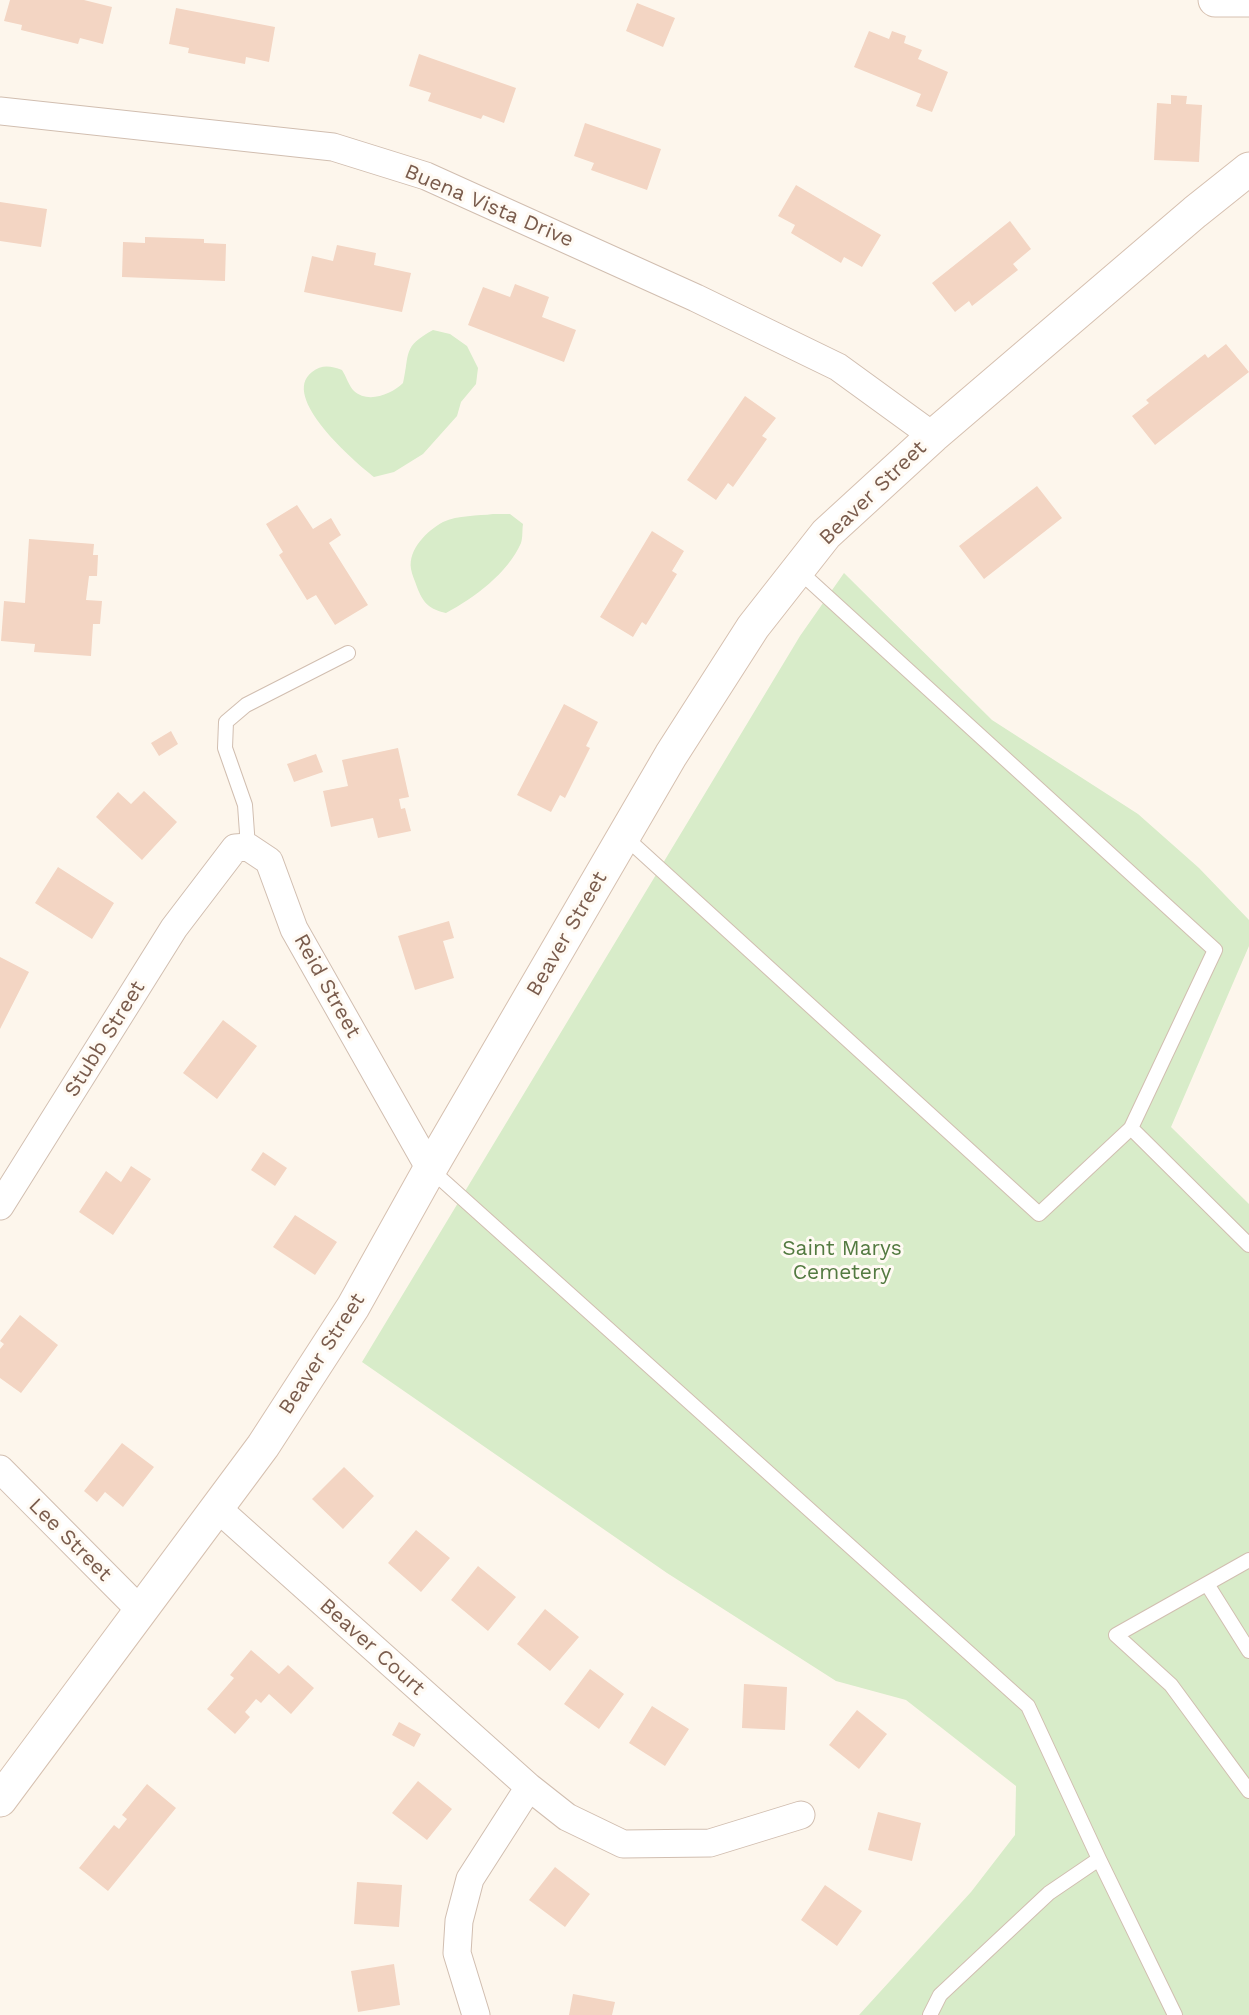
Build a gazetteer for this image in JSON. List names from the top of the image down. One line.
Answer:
{"streets":{"main road":["Beaver Street"],"street":["Buena Vista Drive","Reid Street","Stubb Street","Lee Street","Beaver Court"]},"crossings":[["Buena Vista Drive","Beaver Street"],["Beaver Street","Reid Street"],["Beaver Street","Lee Street"],["Beaver Street","Beaver Court"],["Reid Street","Stubb Street"]],"parks":["Saint Marys Cemetery"]}
